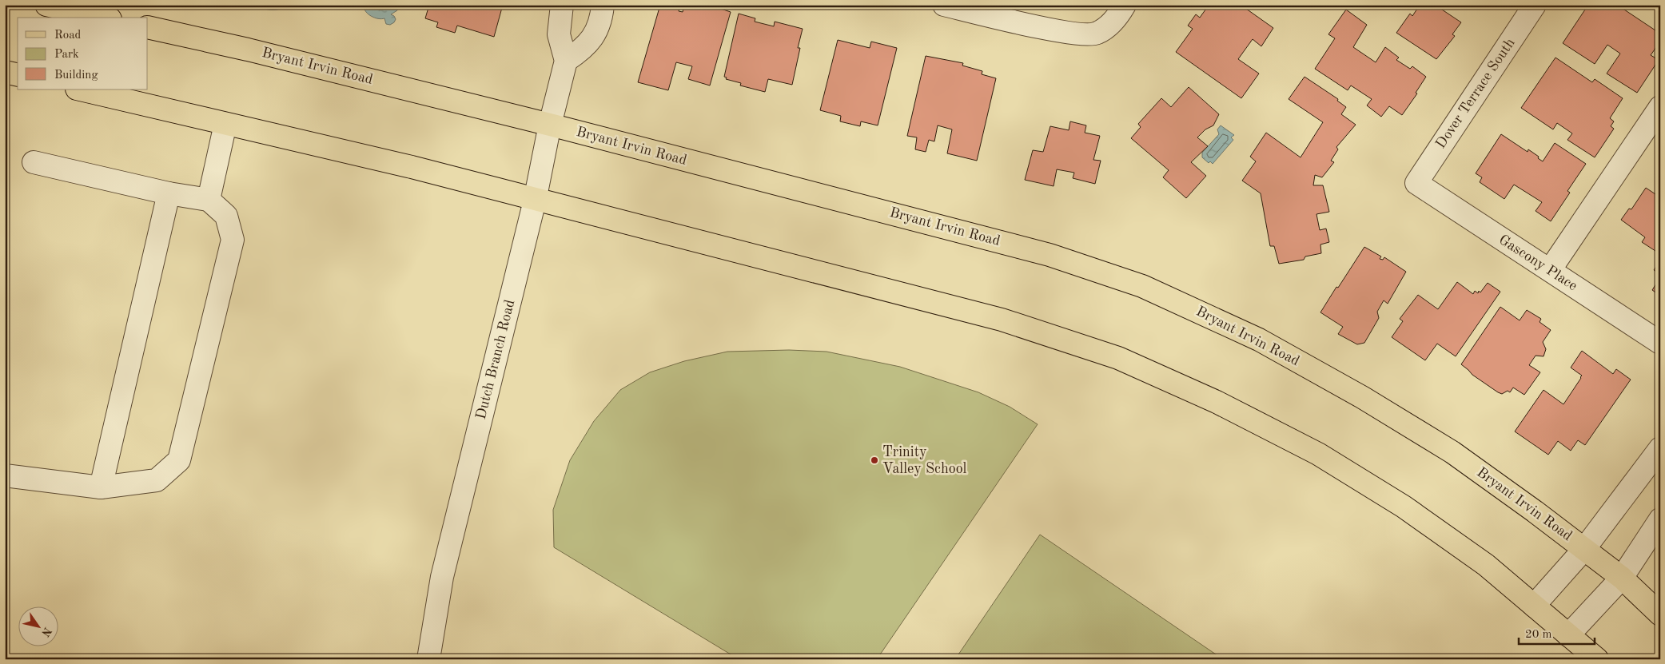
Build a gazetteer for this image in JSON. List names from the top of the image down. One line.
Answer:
{"streets":{"main road":["Bryant Irvin Road"],"street":["Dover Terrace South","Gascony Place","Dutch Branch Road"]},"crossings":[["Bryant Irvin Road","Dutch Branch Road"],["Dover Terrace South","Gascony Place"]],"places":["Trinity Valley School"],"legend":["Road","Park","Building"],"scale_bar":"20 m","north":"bottom right"}
